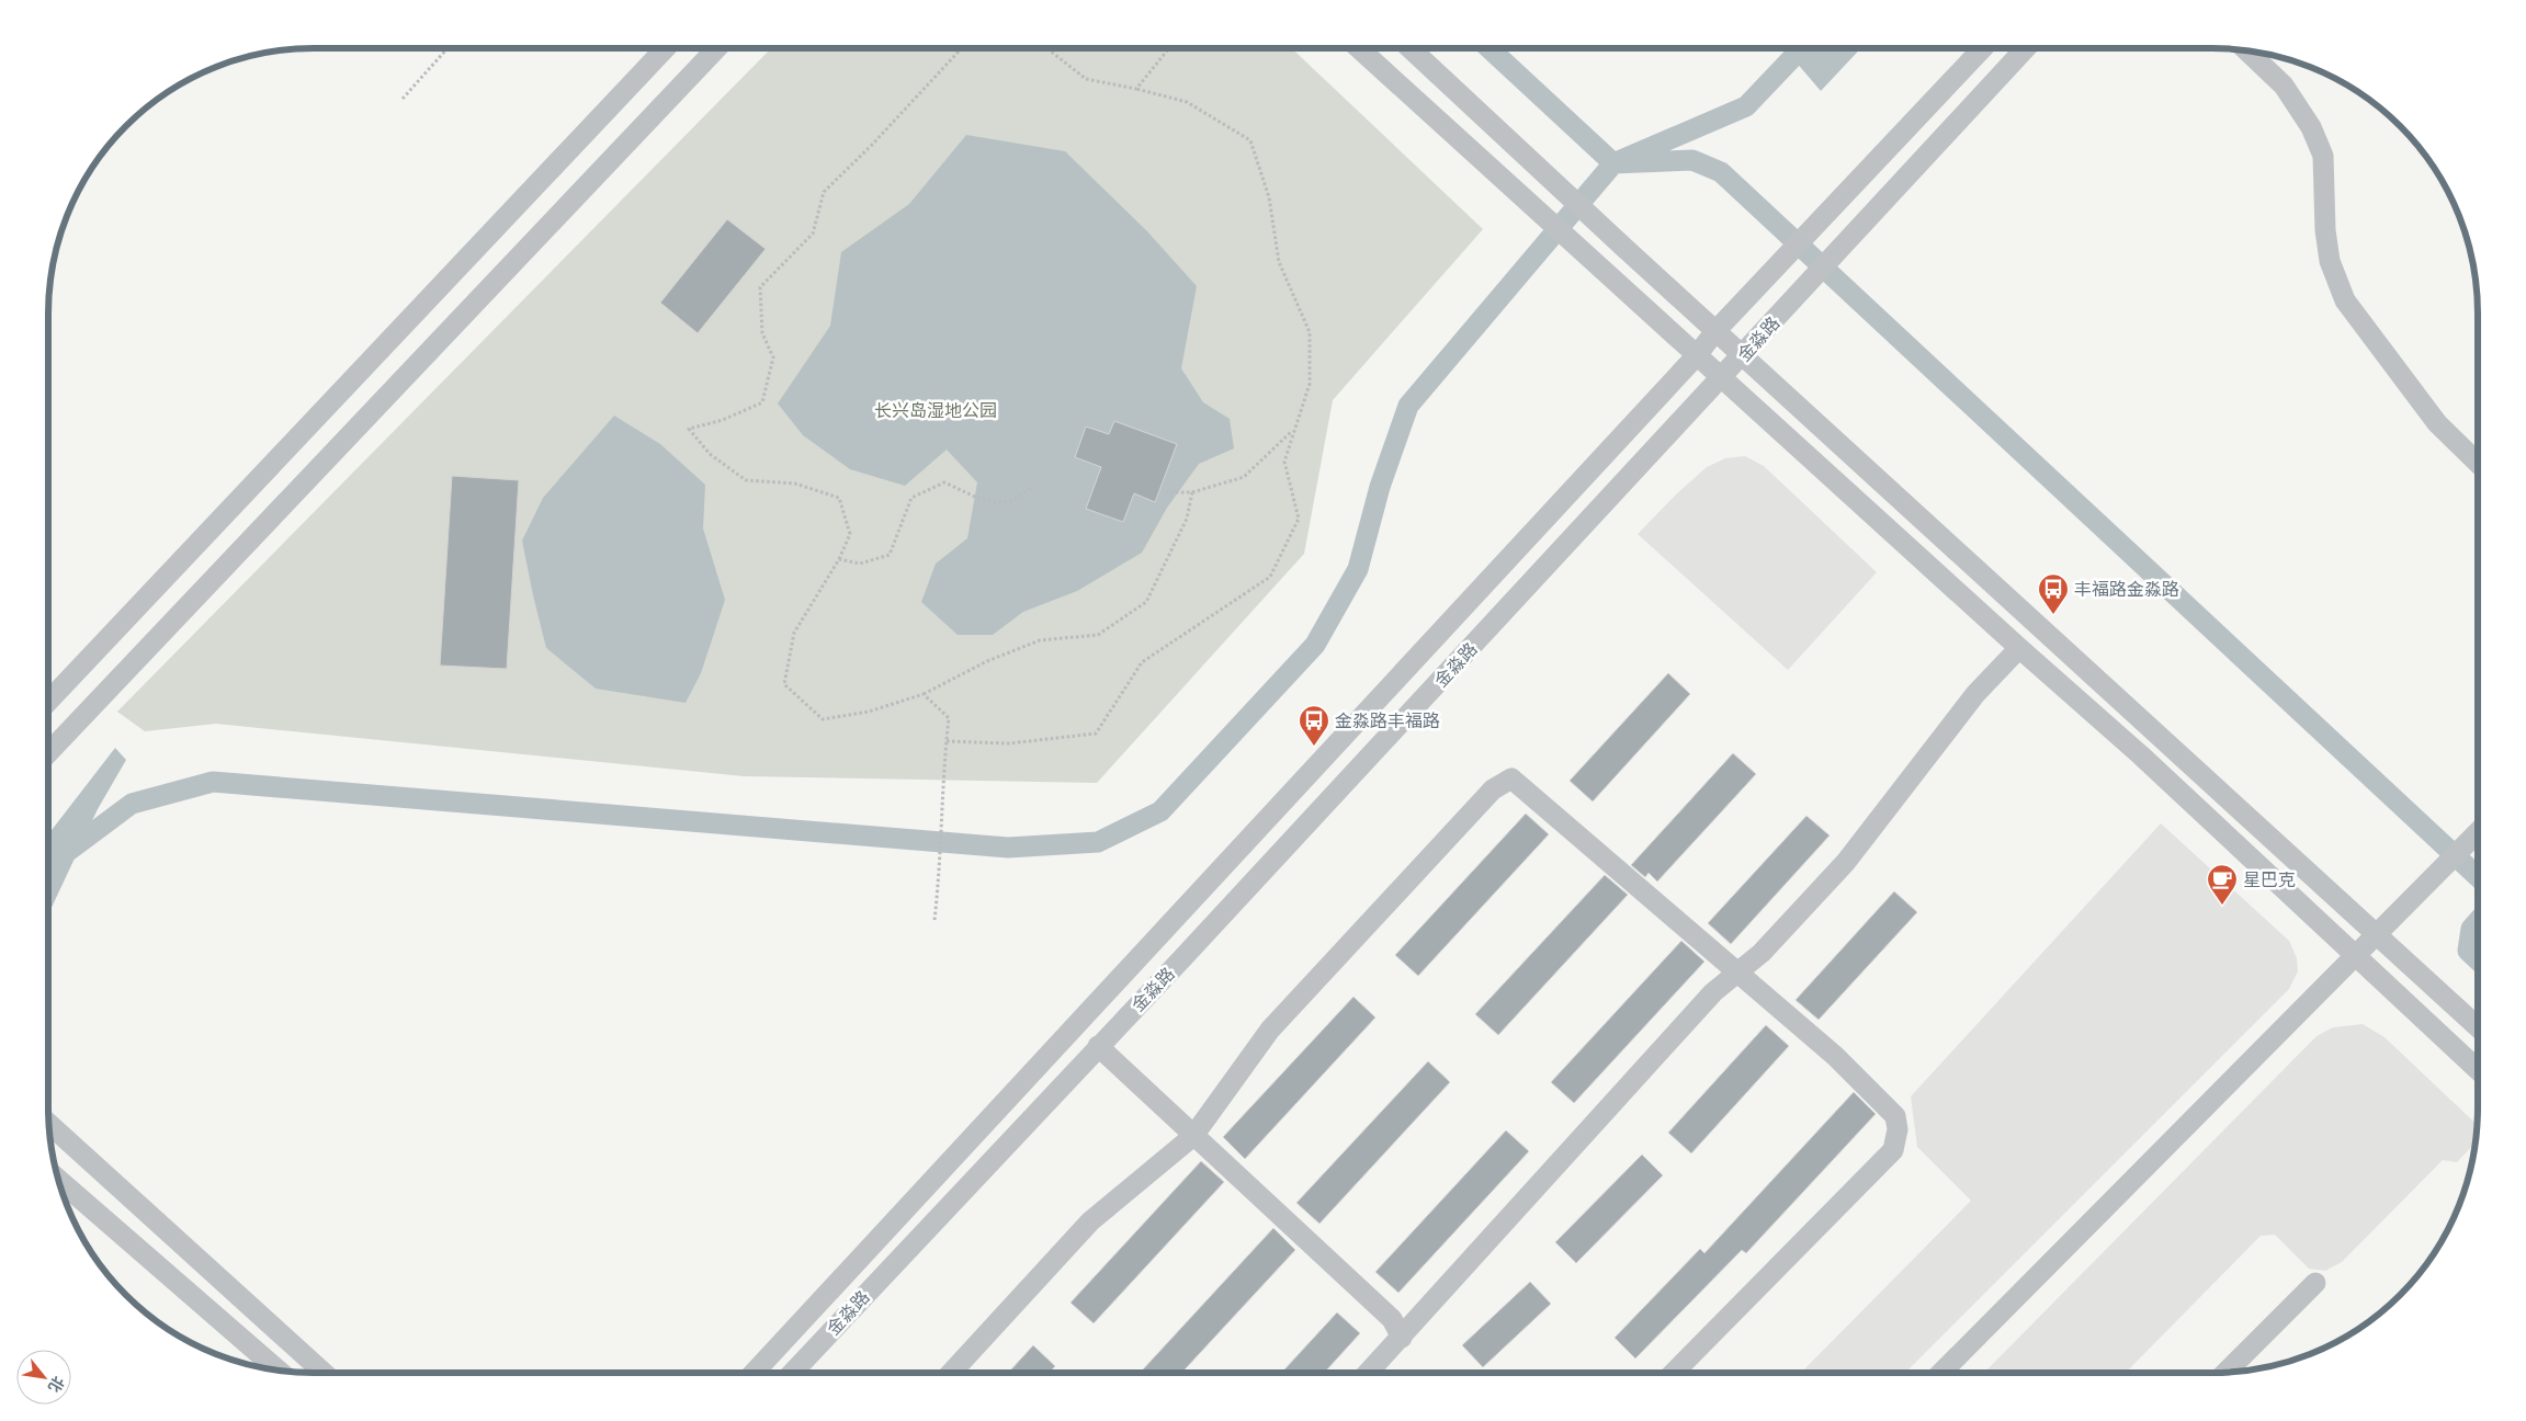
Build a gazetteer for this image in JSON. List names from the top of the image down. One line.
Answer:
{"streets":{"street":["金淼路"]},"parks":["长兴岛湿地公园"],"places":{"bus stop":["丰福路金淼路","金淼路丰福路"],"cafe":["星巴克"]},"north":"bottom right"}
